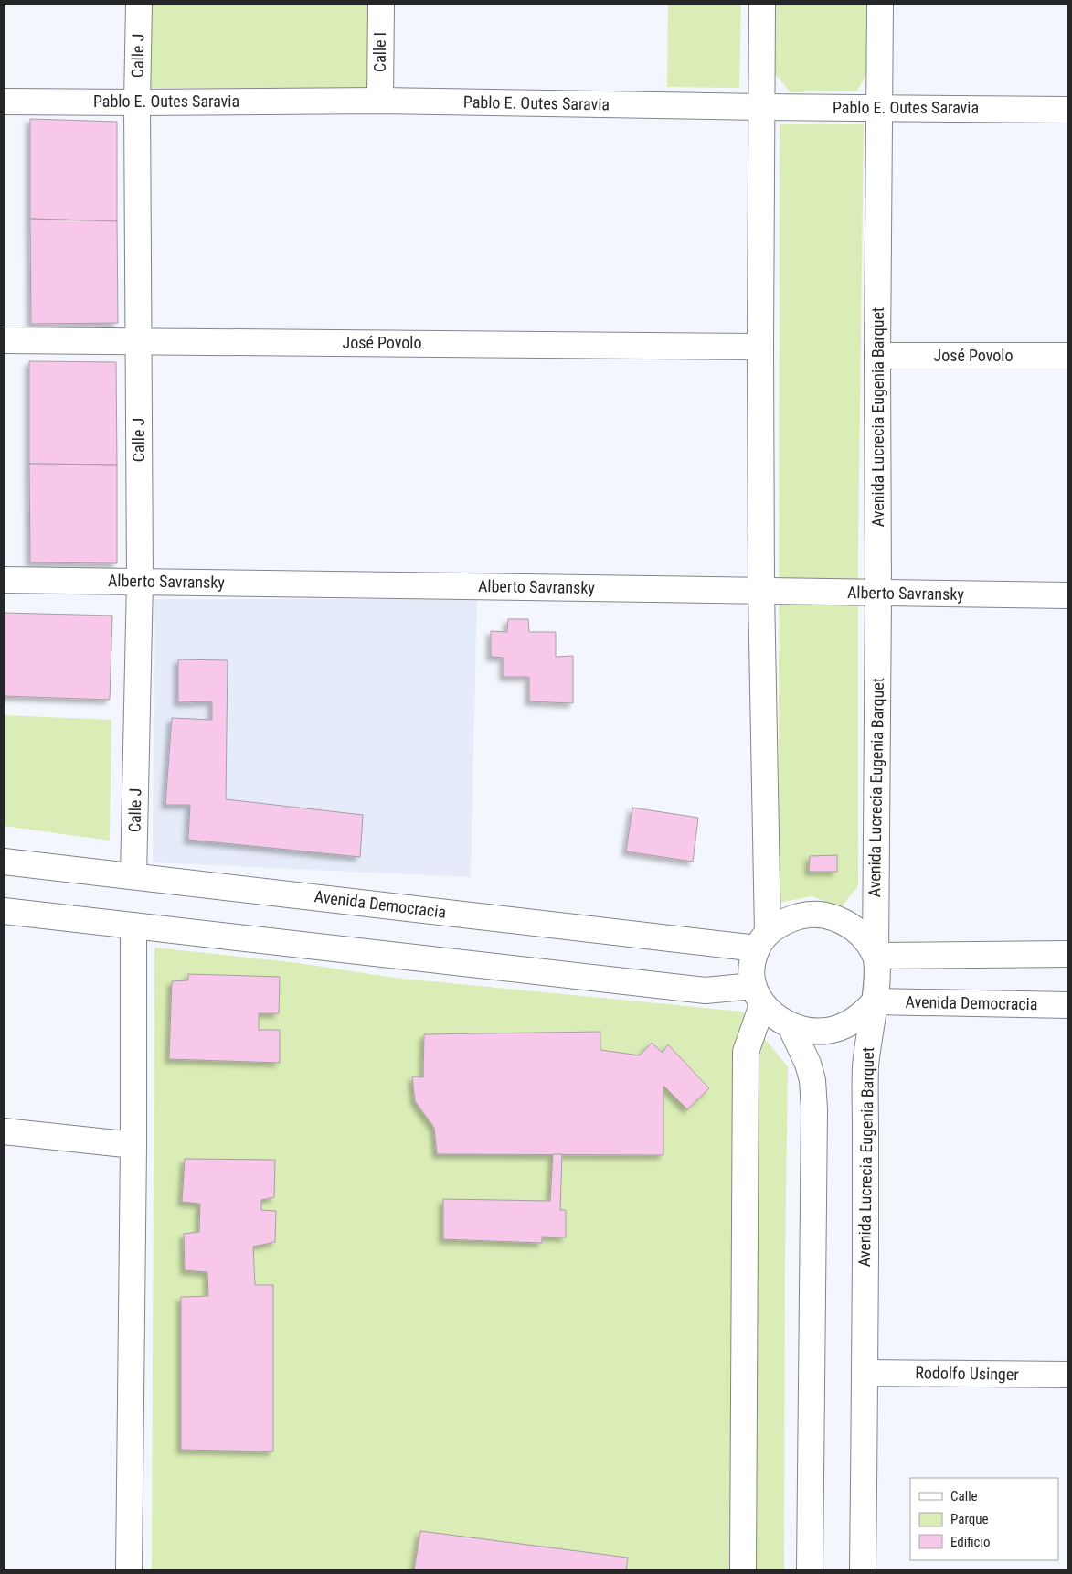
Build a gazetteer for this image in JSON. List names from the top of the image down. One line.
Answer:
{"streets":{"street":["Calle I","Calle J","Pablo E. Outes Saravia","José Povolo","Avenida Lucrecia Eugenia Barquet","Alberto Savransky","Avenida Democracia","Rodolfo Usinger"]},"crossings":[["Calle I","Pablo E. Outes Saravia"],["Calle J","Pablo E. Outes Saravia"],["Calle J","José Povolo"],["Calle J","Alberto Savransky"],["Calle J","Avenida Democracia"],["Pablo E. Outes Saravia","Avenida Lucrecia Eugenia Barquet"],["José Povolo","Avenida Lucrecia Eugenia Barquet"],["Avenida Lucrecia Eugenia Barquet","Alberto Savransky"],["Avenida Lucrecia Eugenia Barquet","Avenida Democracia"],["Avenida Lucrecia Eugenia Barquet","Rodolfo Usinger"]],"legend":["Calle","Parque","Edificio"]}
